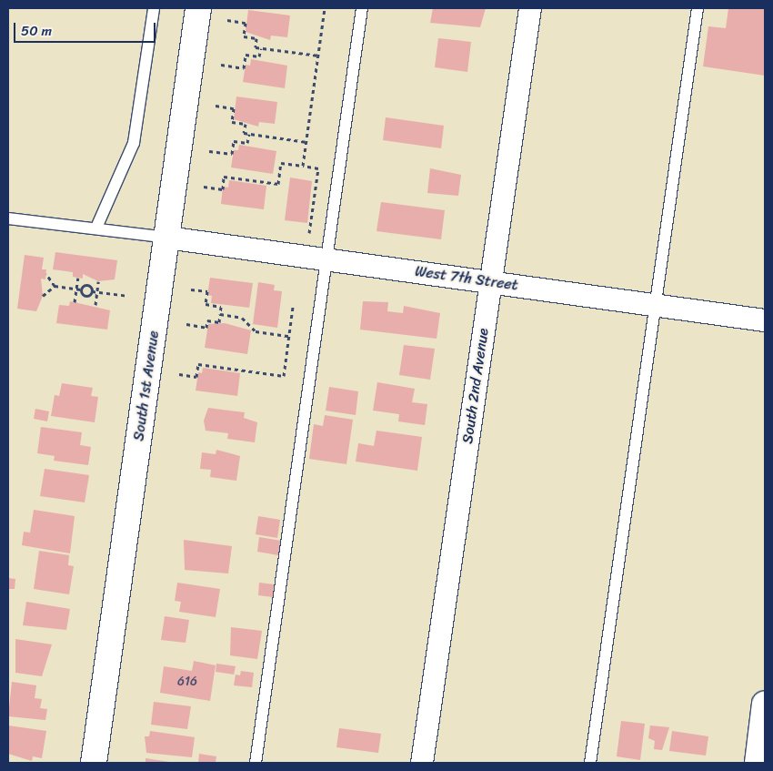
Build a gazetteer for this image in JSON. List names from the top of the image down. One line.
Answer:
{"streets":{"street":["West 7th Street","South 1st Avenue","South 2nd Avenue"]},"crossings":[["West 7th Street","South 1st Avenue"],["West 7th Street","South 2nd Avenue"]],"house_numbers":["616"],"scale_bar":"50 m"}
